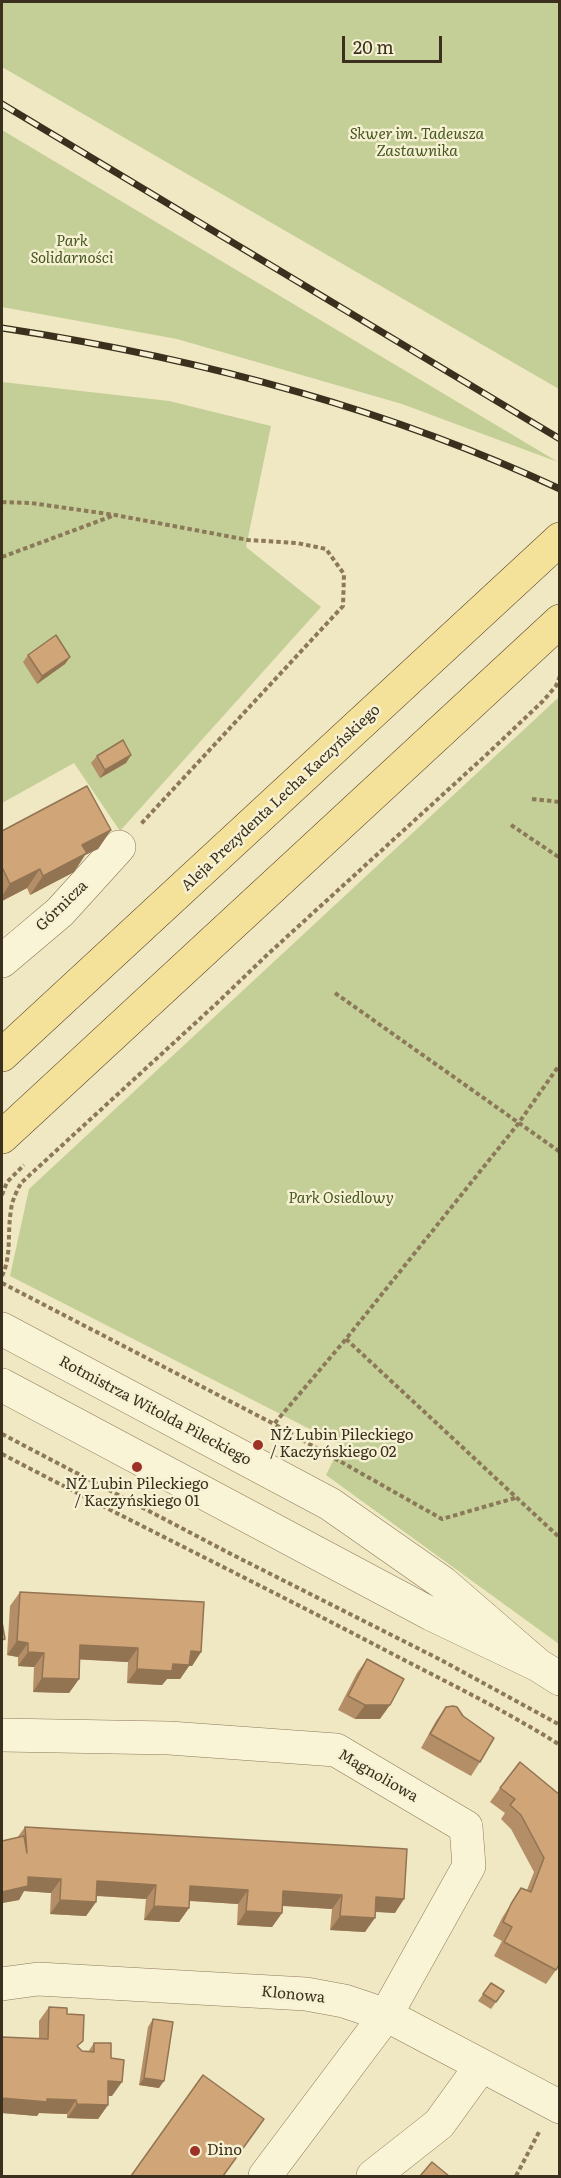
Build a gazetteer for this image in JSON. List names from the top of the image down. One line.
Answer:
{"streets":{"main road":["Aleja Prezydenta Lecha Kaczyńskiego"],"street":["Górnicza","Rotmistrza Witolda Pileckiego","Magnoliowa","Klonowa"]},"crossings":[["Magnoliowa","Klonowa"]],"parks":["Skwer im. Tadeusza Zastawnika","Park Solidarności","Park Osiedlowy"],"places":["NŻ Lubin Pileckiego / Kaczyńskiego 02","NŻ Lubin Pileckiego / Kaczyńskiego 01","Dino"],"scale_bar":"20 m"}
